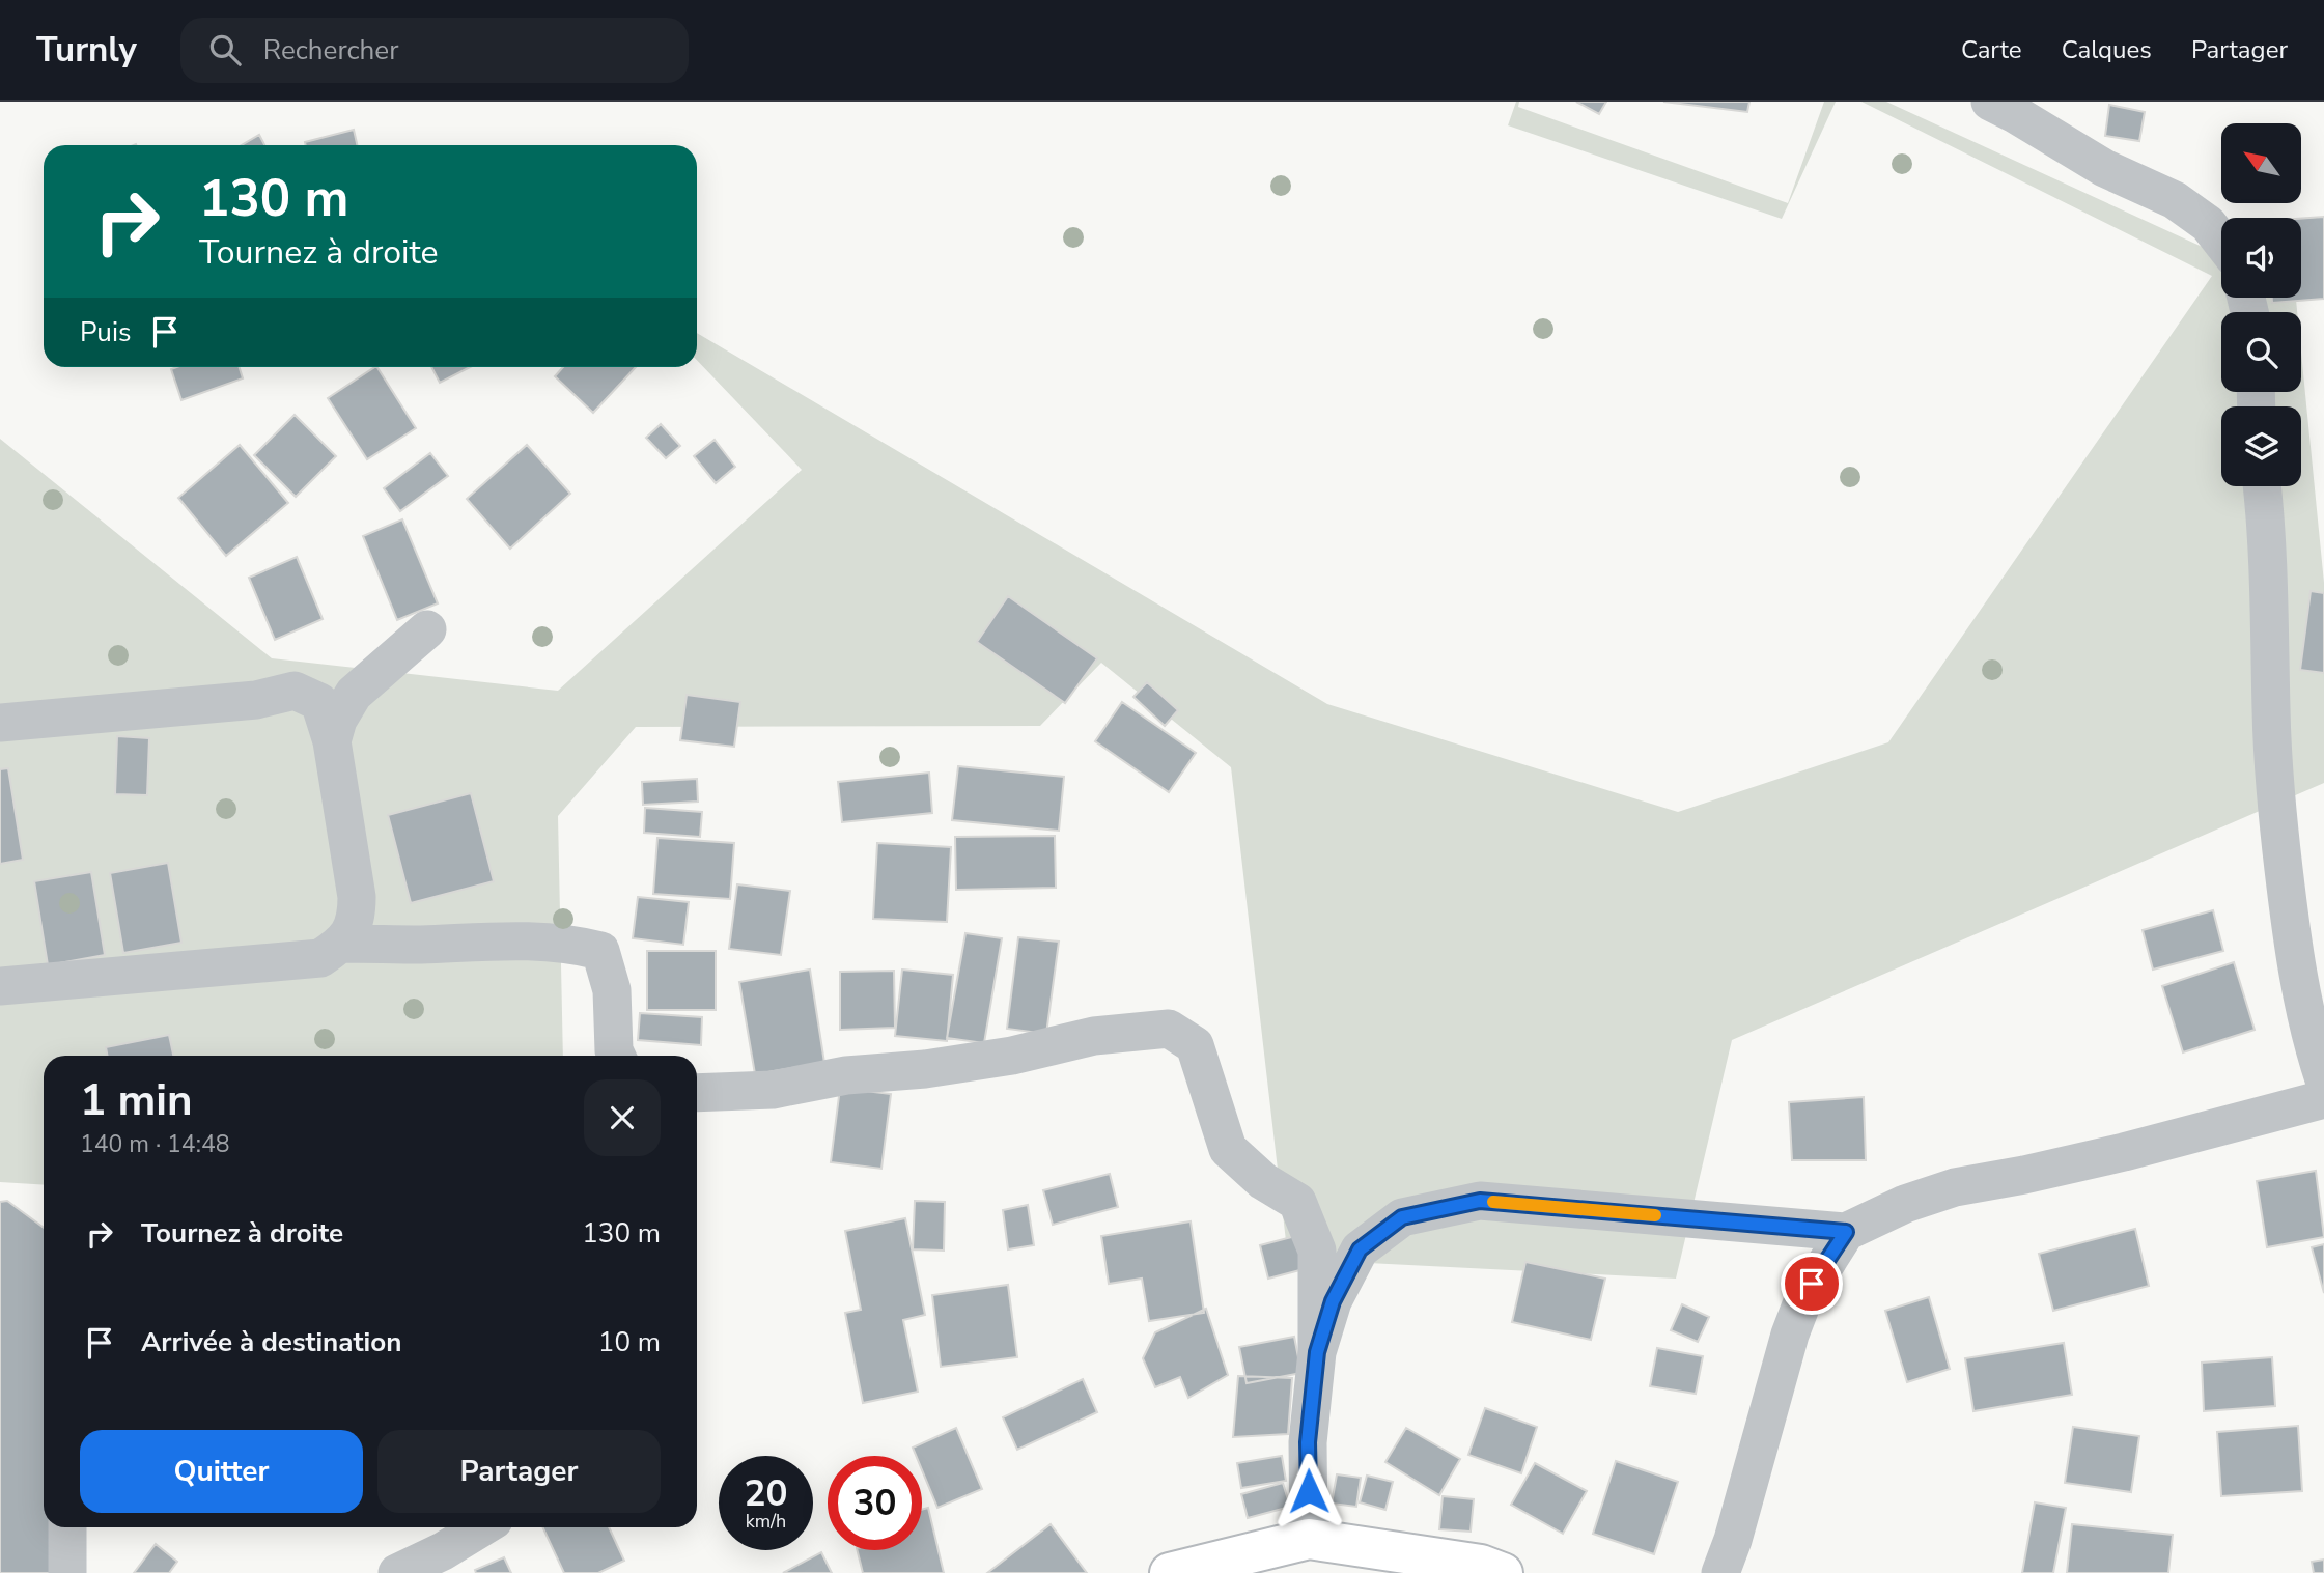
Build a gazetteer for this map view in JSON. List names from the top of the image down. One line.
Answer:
{"north":"top left","page":{"header":"Turnly","search":"Rechercher","nav":["Carte","Calques","Partager"],"turn":["130 m","Tournez à droite"],"then":"Puis","heading":["1 min","140 m · 14:48"],"list":[{"name":"Tournez à droite","value":"130 m"},{"name":"Arrivée à destination","value":"10 m"}],"buttons":["Quitter","Partager"],"speed":"20 km/h","limit":"30"}}
